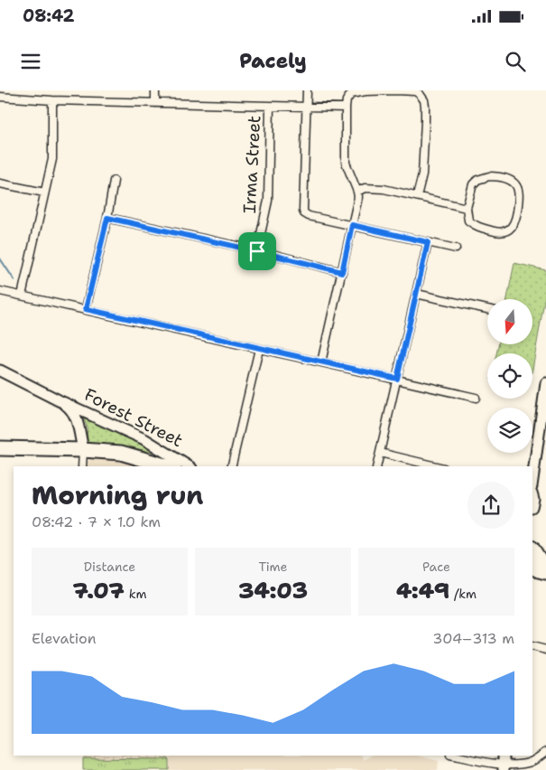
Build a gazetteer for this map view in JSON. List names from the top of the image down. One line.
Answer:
{"streets":{"highway":["Forest Street"],"street":["Irma Street"]},"north":"bottom","page":{"status":"08:42","header":"Pacely","heading":["Morning run","08:42 · 7 × 1.0 km"],"stats":[["Distance","7.07 km"],["Time","34:03"],["Pace","4:49 /km"]],"chart":["Elevation","304–313 m"]}}
